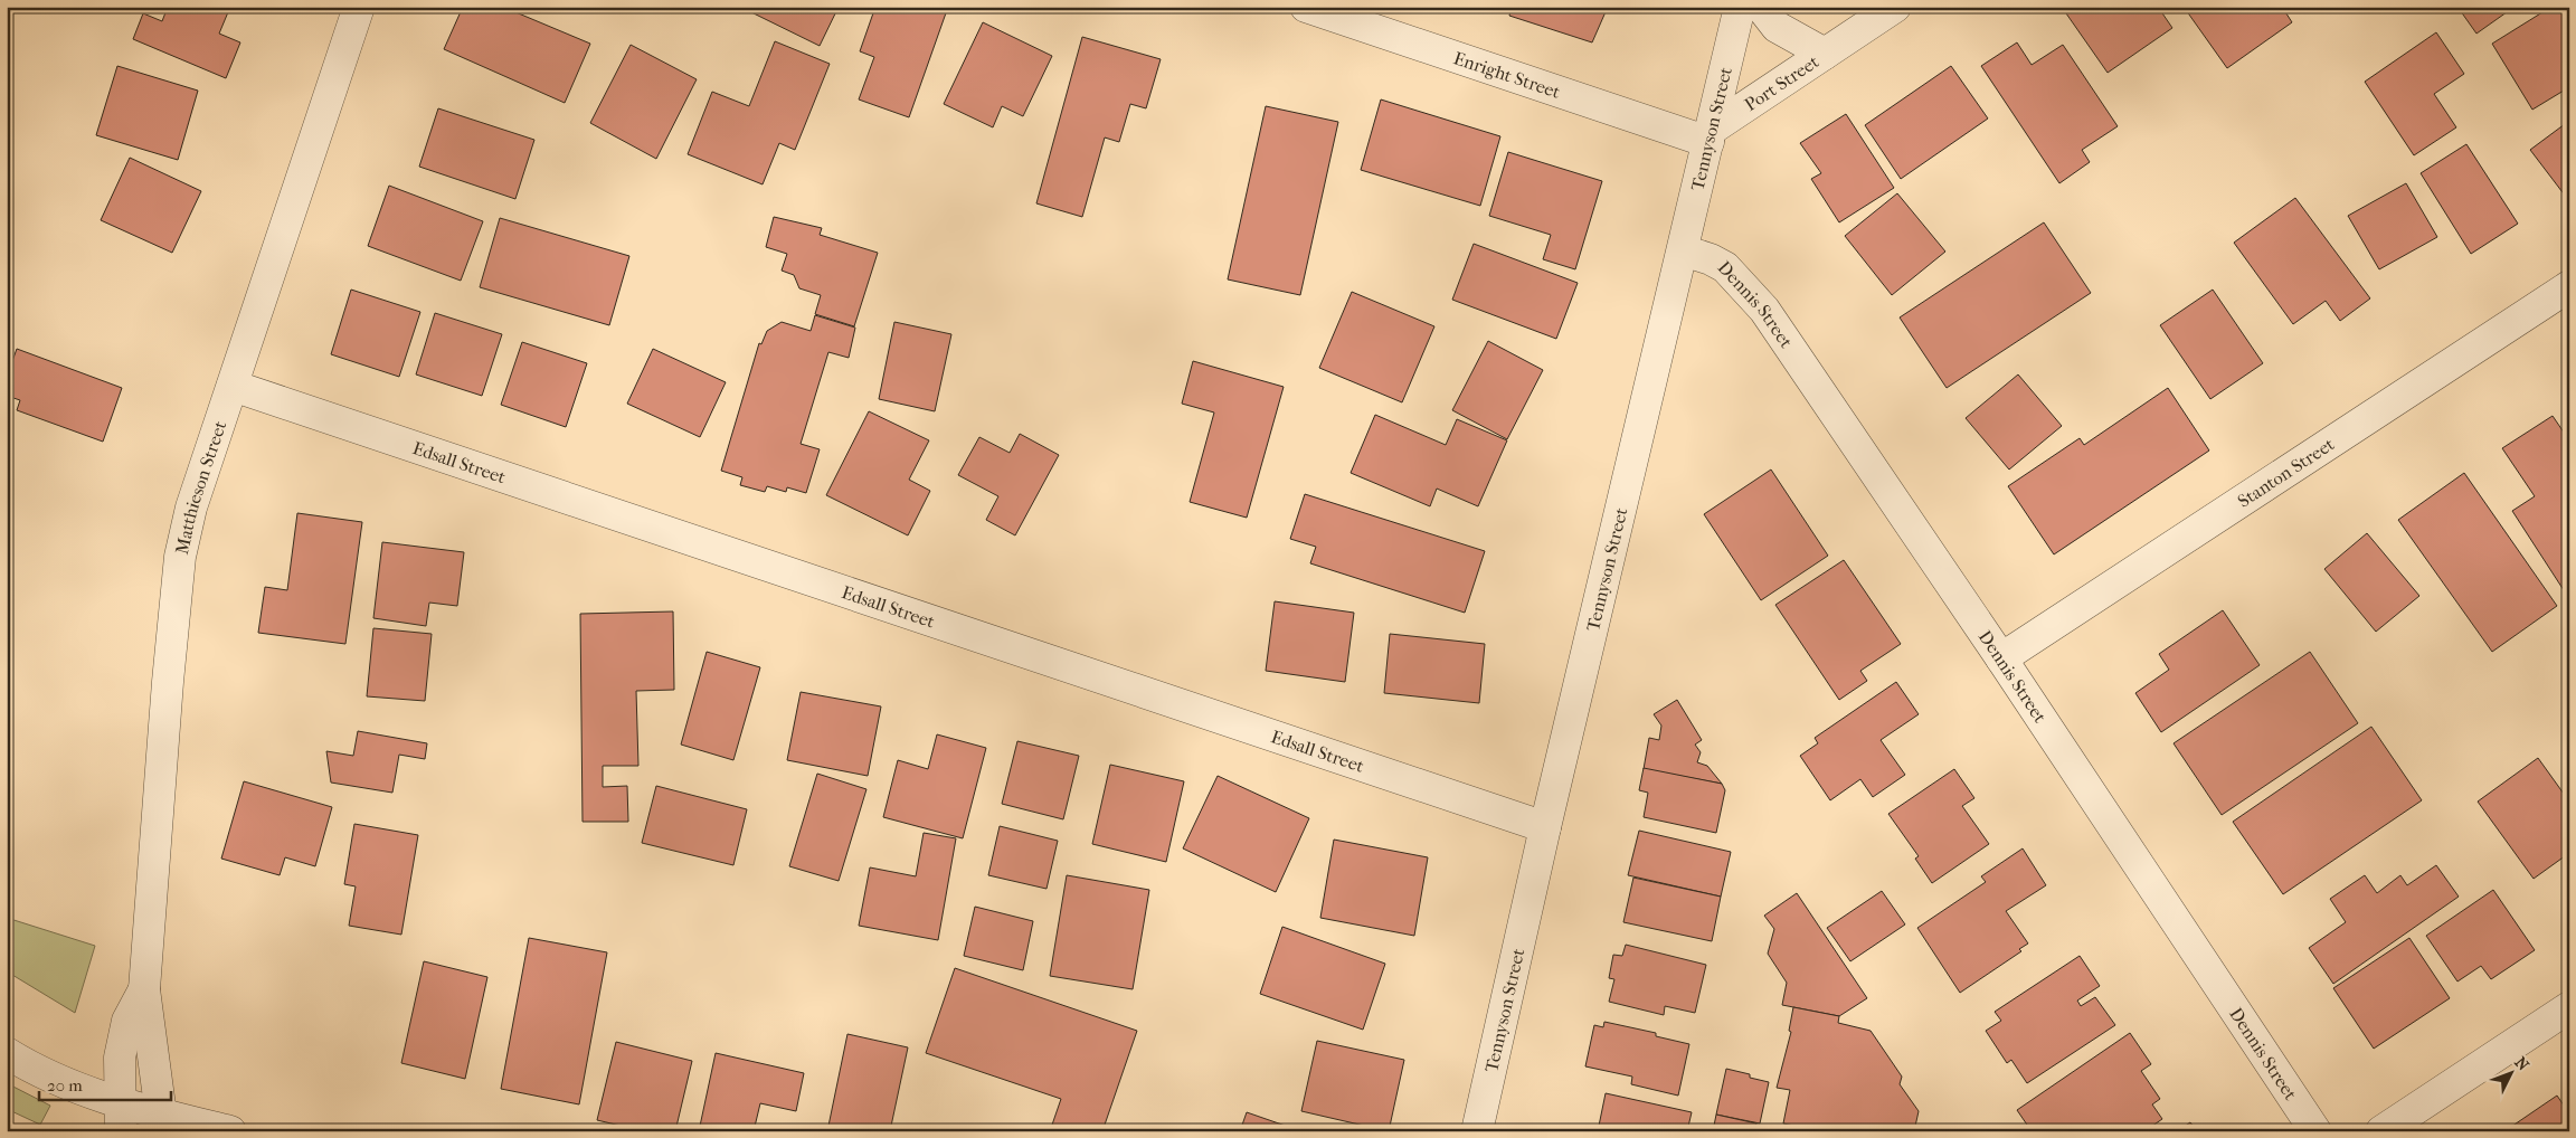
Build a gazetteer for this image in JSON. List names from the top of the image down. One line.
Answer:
{"streets":{"street":["Enright Street","Port Street","Tennyson Street","Dennis Street","Edsall Street","Stanton Street","Matthieson Street"]},"crossings":[["Enright Street","Port Street"],["Enright Street","Tennyson Street"],["Port Street","Tennyson Street"],["Tennyson Street","Dennis Street"],["Tennyson Street","Edsall Street"],["Dennis Street","Stanton Street"],["Edsall Street","Matthieson Street"]],"scale_bar":"20 m","north":"top right"}
